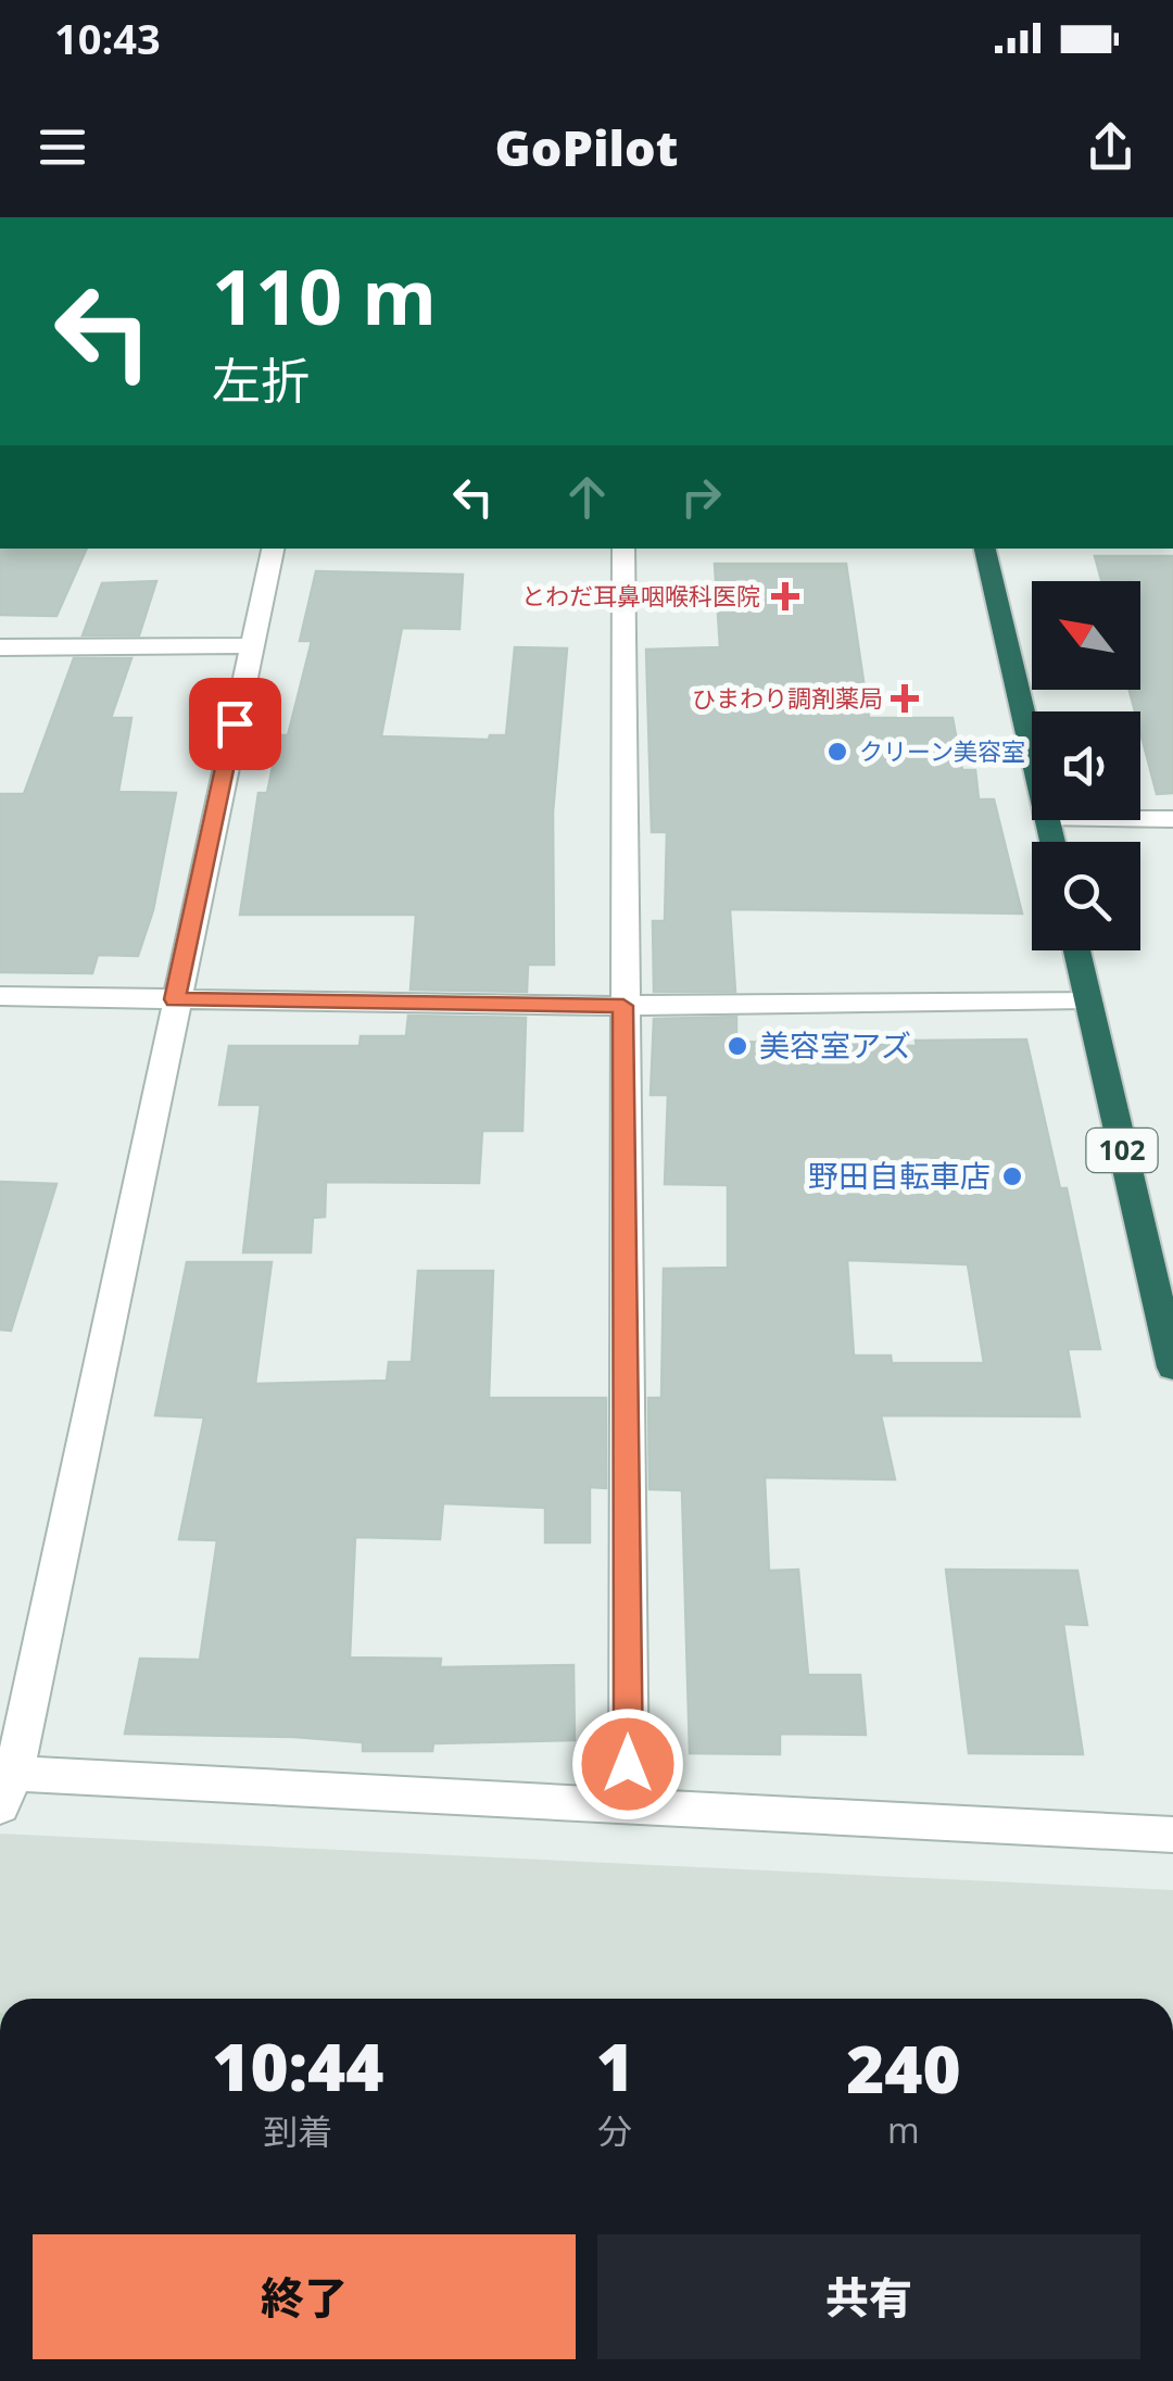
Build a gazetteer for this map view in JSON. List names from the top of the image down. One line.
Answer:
{"streets":{"highway":["102"]},"places":{"health":["とわだ耳鼻咽喉科医院","ひまわり調剤薬局"],"other":["クリーン美容室","美容室アズ","野田自転車店"]},"north":"top left","page":{"status":"10:43","header":"GoPilot","turn":["110 m","左折"],"eta":["10:44","到着","1","分","240","m"],"buttons":["終了","共有"]}}
